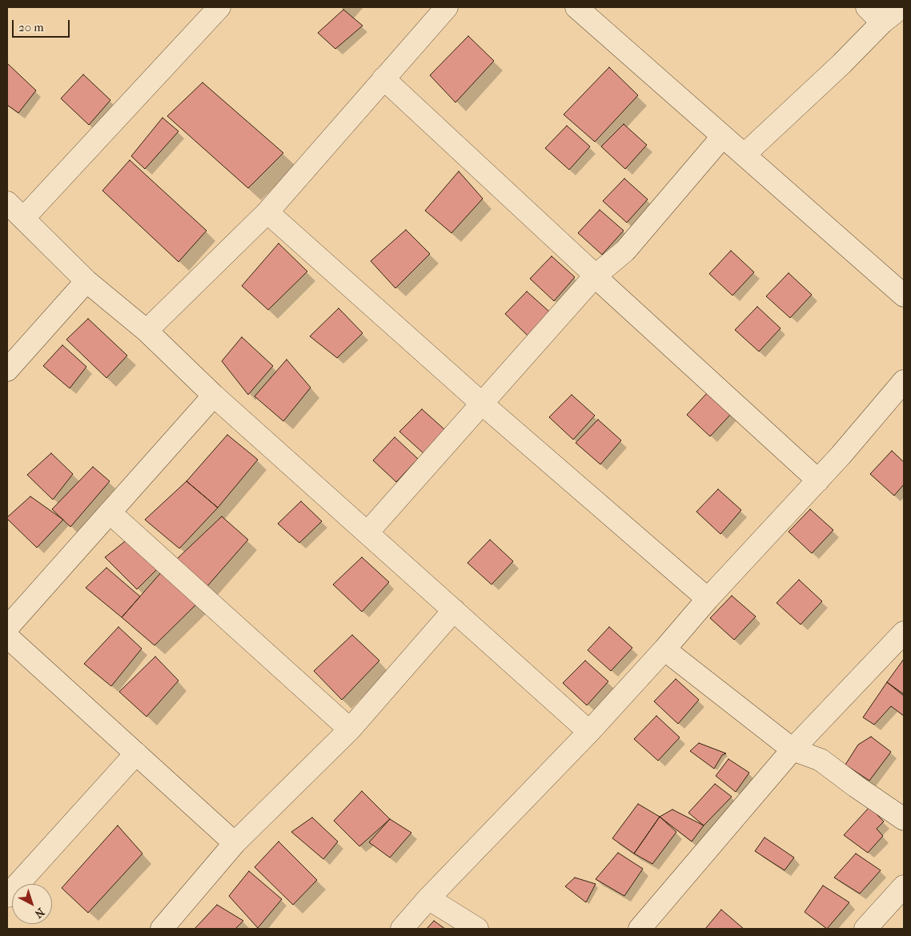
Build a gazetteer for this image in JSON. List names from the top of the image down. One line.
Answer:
{"scale_bar":"20 m","north":"bottom right"}
